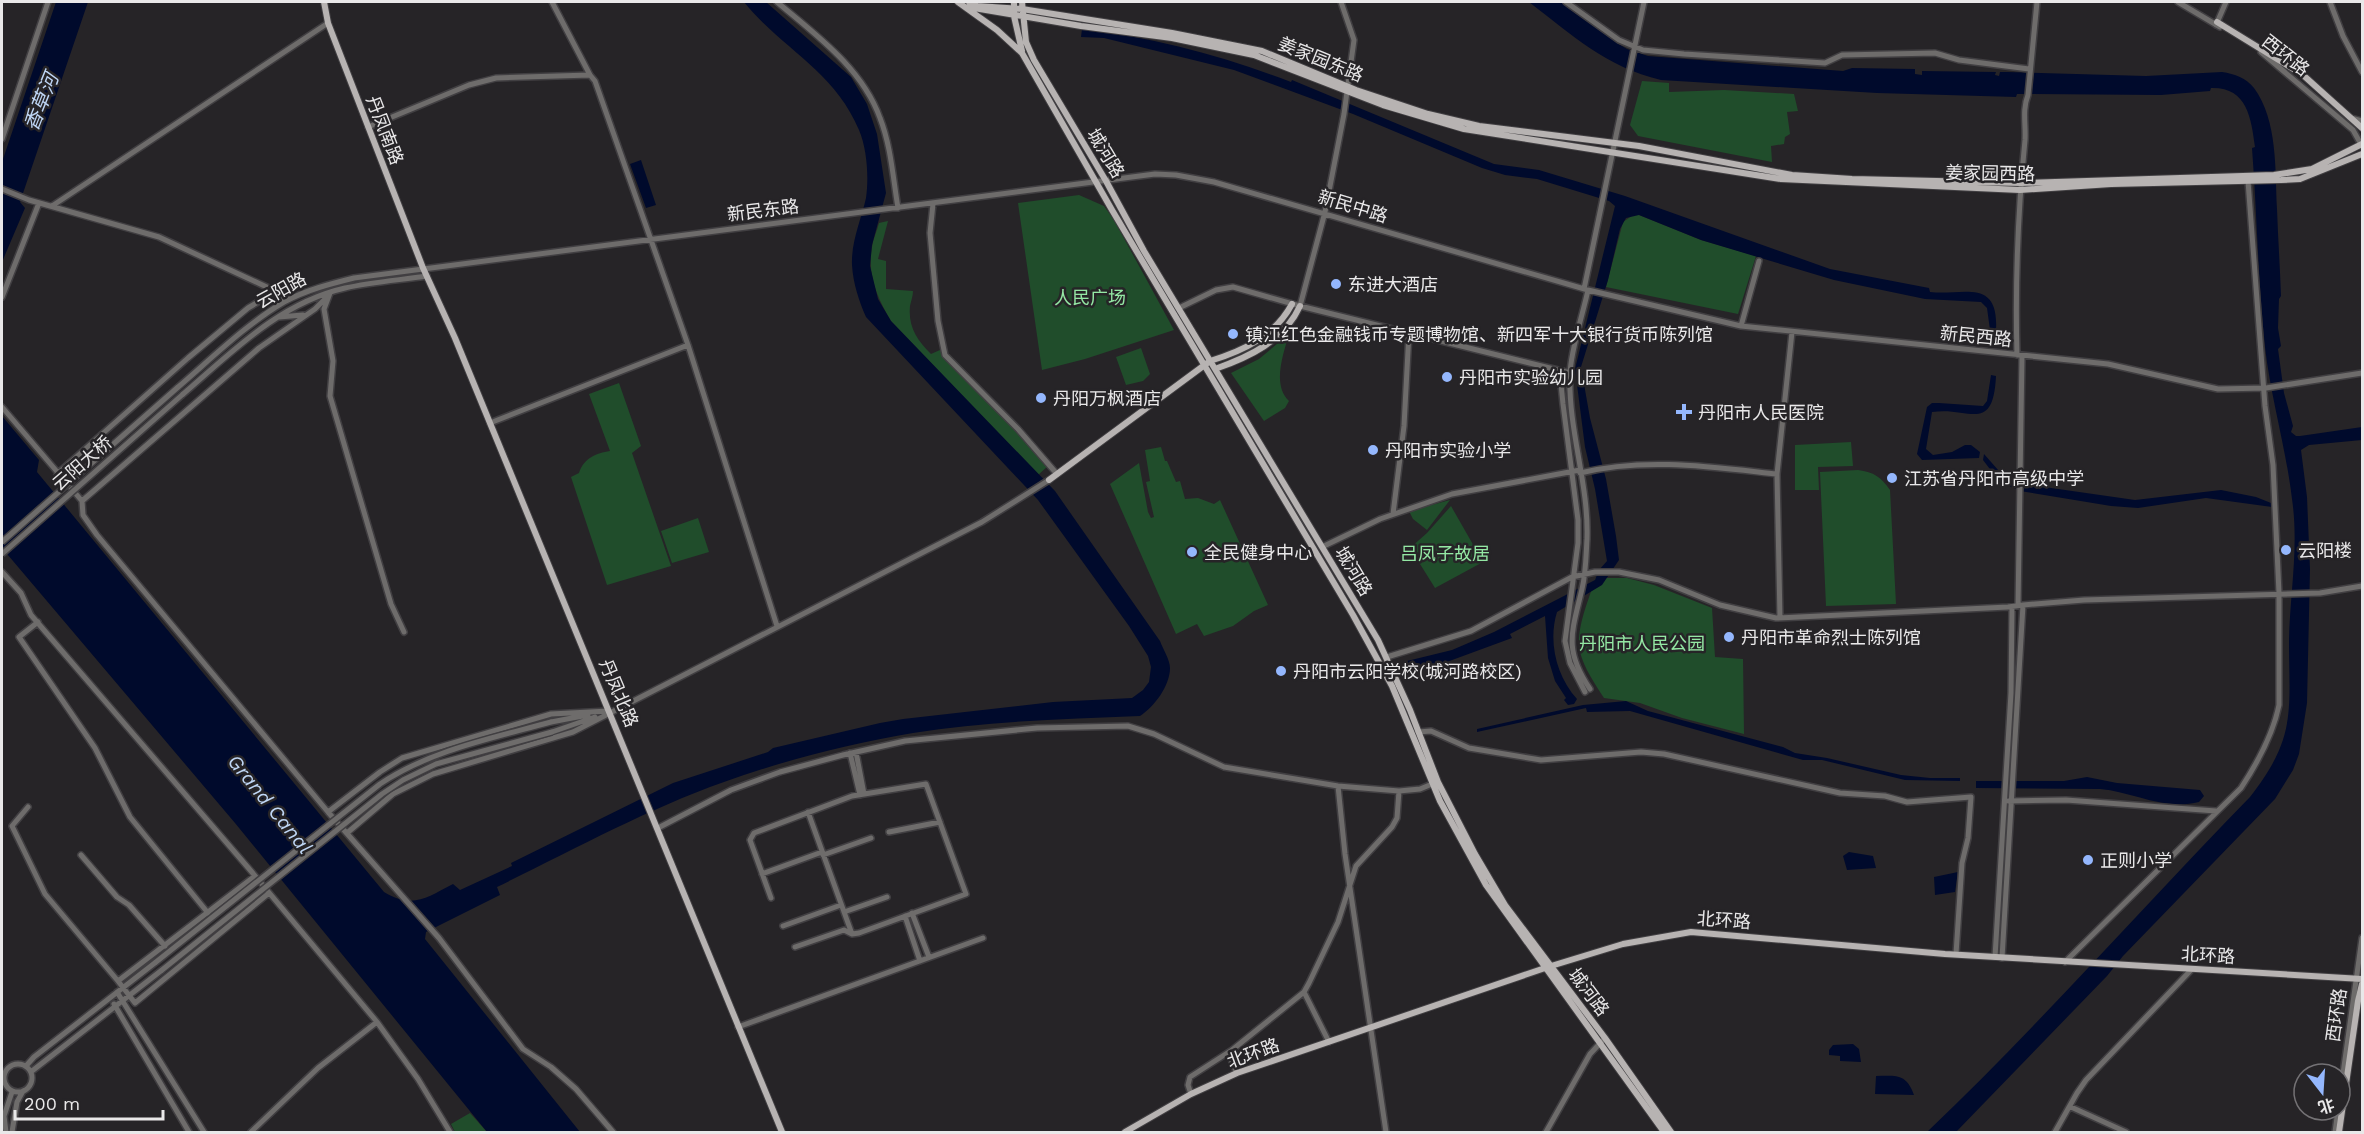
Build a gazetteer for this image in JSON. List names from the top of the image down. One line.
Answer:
{"streets":{"main road":["西环路","姜家园东路","丹凤南路","城河路","姜家园西路","丹凤北路","北环路"],"street":["新民中路","新民东路","云阳路","新民西路","云阳大桥"]},"crossings":[["西环路","姜家园西路"],["西环路","北环路"],["姜家园东路","城河路"],["姜家园东路","姜家园西路"],["丹凤南路","新民东路"],["丹凤南路","云阳路"],["丹凤南路","丹凤北路"],["城河路","新民中路"],["城河路","新民东路"],["城河路","北环路"],["新民中路","新民东路"],["新民中路","新民西路"],["新民东路","云阳路"],["新民东路","丹凤北路"],["云阳路","云阳大桥"],["云阳路","丹凤北路"]],"water":["香草河","Grand Canal"],"parks":["人民广场","吕凤子故居","丹阳市人民公园"],"places":{"other":["东进大酒店","镇江红色金融钱币专题博物馆、新四军十大银行货币陈列馆","丹阳市实验幼儿园","丹阳万枫酒店","丹阳市实验小学","江苏省丹阳市高级中学","云阳楼","全民健身中心","丹阳市革命烈士陈列馆","丹阳市云阳学校(城河路校区)","正则小学"],"health":["丹阳市人民医院"]},"scale_bar":"200 m","north":"bottom"}
